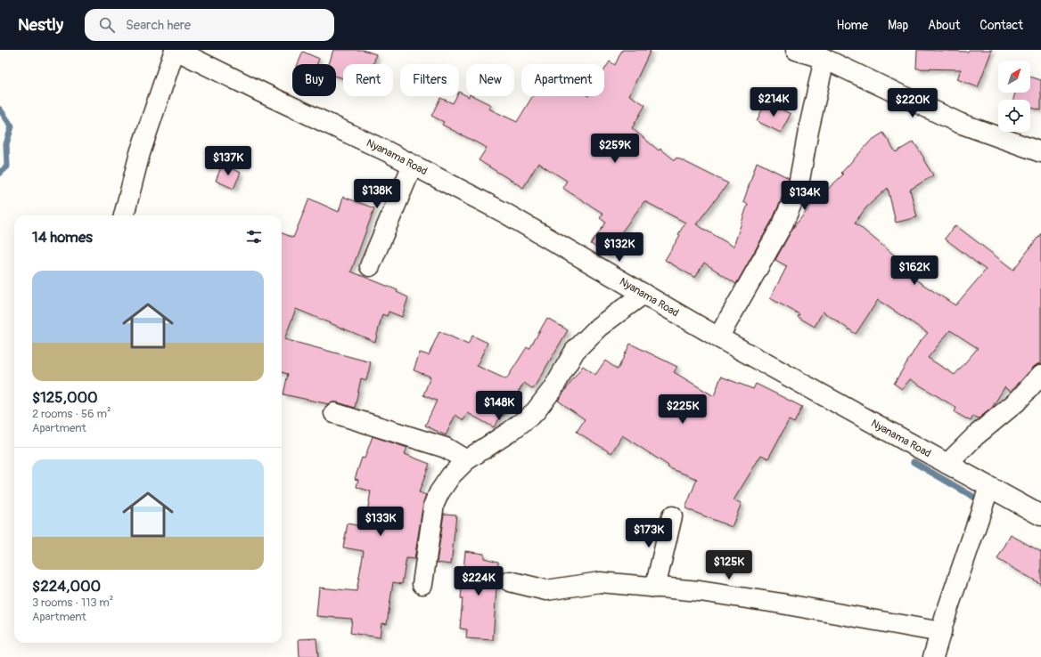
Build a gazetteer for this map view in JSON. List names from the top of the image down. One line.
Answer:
{"streets":{"street":["Nyanama Road"]},"north":"top right","page":{"header":"Nestly","search":"Search here","nav":["Home","Map","About","Contact"],"chip":["Buy","Rent","Filters","New","Apartment"],"price":["$214K","$220K","$259K","$137K","$138K","$134K","$132K","$162K","$148K","$225K","$133K","$173K","$125K","$224K"],"heading":"14 homes","list":[{"name":"$125,000","note":"2 rooms · 56 m² · Apartment"},{"name":"$224,000","note":"3 rooms · 113 m² · Apartment"}]}}
